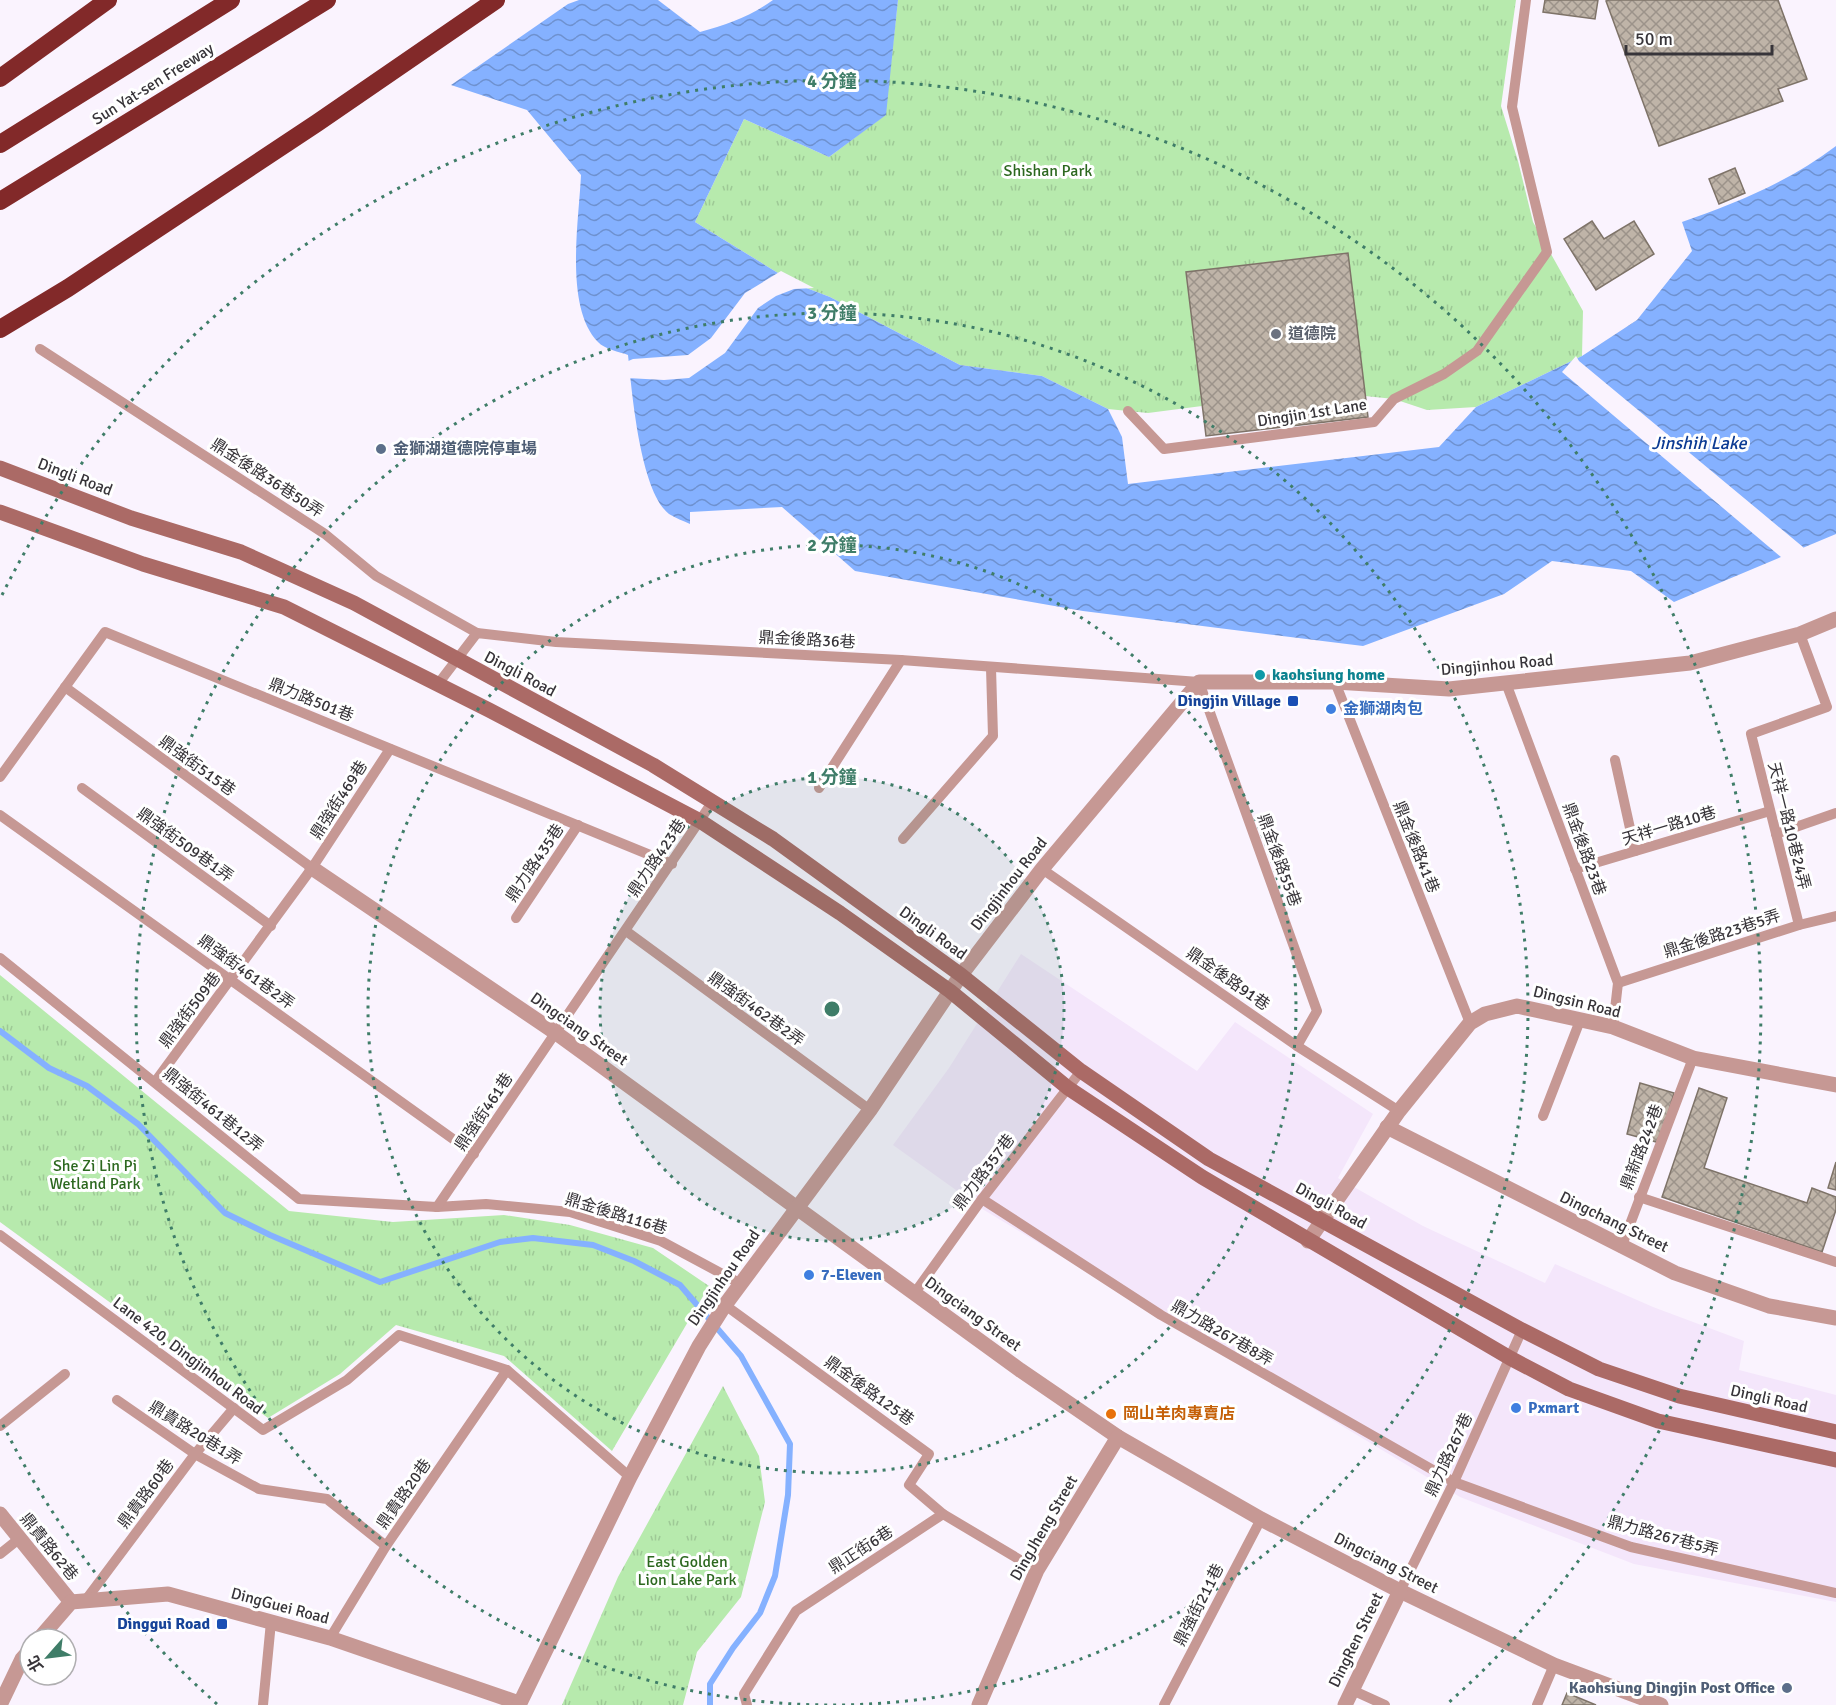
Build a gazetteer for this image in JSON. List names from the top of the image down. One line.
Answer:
{"streets":{"highway":["Sun Yat-sen Freeway"],"street":["Dingli Road","Dingjinhou Road","Dingsin Road","Dingciang Street","Dingchang Street","DingJheng Street","鼎貴路62巷","DingGuei Road","DingRen Street"],"lane":["Dingjin 1st Lane","鼎金後路36巷50弄","鼎金後路36巷","鼎力路501巷","鼎強街515巷","鼎強街469巷","天祥一路10巷","天祥一路10巷24弄","鼎強街509巷1弄","鼎金後路41巷","鼎金後路23巷","鼎力路423巷","鼎金後路55巷","鼎力路435巷","鼎金後路23巷5弄","鼎強街461巷2弄","鼎金後路91巷","鼎強街462巷2弄","鼎強街509巷","鼎強街461巷12弄","鼎強街461巷","鼎新路242巷","鼎力路357巷","鼎金後路116巷","鼎力路267巷8弄","Lane 420, Dingjinhou Road","鼎金後路125巷","鼎貴路20巷1弄","鼎力路267巷","鼎貴路60巷","鼎貴路20巷","鼎力路267巷5弄","鼎正街6巷","鼎強街211巷"]},"crossings":[["Dingli Road","Dingjinhou Road"],["Dingli Road","鼎力路423巷"],["Dingli Road","Dingsin Road"],["Dingli Road","鼎力路357巷"],["Dingli Road","鼎力路267巷"],["鼎金後路36巷50弄","鼎金後路36巷"],["鼎金後路36巷","Dingjinhou Road"],["鼎金後路36巷","鼎金後路55巷"],["Dingjinhou Road","天祥一路10巷24弄"],["Dingjinhou Road","鼎金後路41巷"],["Dingjinhou Road","鼎金後路23巷"],["Dingjinhou Road","鼎金後路55巷"],["Dingjinhou Road","鼎金後路91巷"],["Dingjinhou Road","鼎強街462巷2弄"],["Dingjinhou Road","Dingciang Street"],["Dingjinhou Road","鼎金後路116巷"],["Dingjinhou Road","Lane 420, Dingjinhou Road"],["Dingjinhou Road","鼎金後路125巷"],["Dingjinhou Road","DingGuei Road"],["鼎力路501巷","鼎強街515巷"],["鼎力路501巷","鼎強街469巷"],["鼎力路501巷","鼎力路423巷"],["鼎力路501巷","鼎力路435巷"],["鼎強街515巷","鼎強街469巷"],["鼎強街515巷","鼎強街509巷"],["鼎強街515巷","Dingciang Street"],["鼎強街469巷","鼎強街509巷"],["鼎強街469巷","Dingciang Street"],["天祥一路10巷","天祥一路10巷24弄"],["天祥一路10巷","鼎金後路23巷"],["天祥一路10巷24弄","鼎金後路23巷5弄"],["鼎強街509巷1弄","鼎強街509巷"],["鼎金後路41巷","Dingsin Road"],["鼎金後路23巷","鼎金後路23巷5弄"],["鼎金後路23巷","Dingsin Road"],["鼎力路423巷","鼎強街462巷2弄"],["鼎力路423巷","Dingciang Street"],["鼎力路423巷","鼎強街461巷"],["鼎金後路55巷","鼎金後路91巷"],["鼎強街461巷2弄","鼎強街509巷"],["鼎強街461巷2弄","鼎強街461巷"],["鼎金後路91巷","Dingsin Road"],["Dingsin Road","鼎新路242巷"],["Dingsin Road","Dingchang Street"],["鼎強街509巷","Dingciang Street"],["鼎強街509巷","鼎強街461巷12弄"],["Dingciang Street","鼎強街461巷"],["Dingciang Street","鼎力路357巷"],["Dingciang Street","鼎力路267巷"],["Dingciang Street","DingJheng Street"],["Dingciang Street","鼎強街211巷"],["Dingciang Street","DingRen Street"],["鼎強街461巷12弄","鼎強街461巷"],["鼎強街461巷12弄","鼎金後路116巷"],["鼎強街461巷","鼎金後路116巷"],["鼎新路242巷","Dingchang Street"],["鼎力路357巷","鼎力路267巷8弄"],["鼎力路267巷8弄","鼎力路267巷"],["鼎力路267巷8弄","鼎力路267巷5弄"],["Lane 420, Dingjinhou Road","鼎貴路60巷"],["Lane 420, Dingjinhou Road","鼎貴路20巷"],["鼎金後路125巷","鼎正街6巷"],["鼎貴路20巷1弄","鼎貴路60巷"],["鼎貴路20巷1弄","鼎貴路20巷"],["鼎力路267巷","鼎力路267巷5弄"],["鼎力路267巷","DingRen Street"],["鼎貴路60巷","鼎貴路62巷"],["鼎貴路60巷","DingGuei Road"],["鼎貴路20巷","DingGuei Road"],["鼎貴路62巷","DingGuei Road"]],"water":["Jinshih Lake"],"parks":["Shishan Park","She Zi Lin Pi Wetland Park","East Golden Lion Lake Park"],"places":{"other":["道德院","金獅湖道德院停車場","kaohsiung home","金獅湖肉包","7-Eleven","Pxmart","岡山羊肉專賣店","Kaohsiung Dingjin Post Office"],"transit":["Dingjin Village","Dinggui Road"]},"scale_bar":"50 m","north":"bottom left","rings":["4 分鐘","3 分鐘","2 分鐘","1 分鐘"]}
